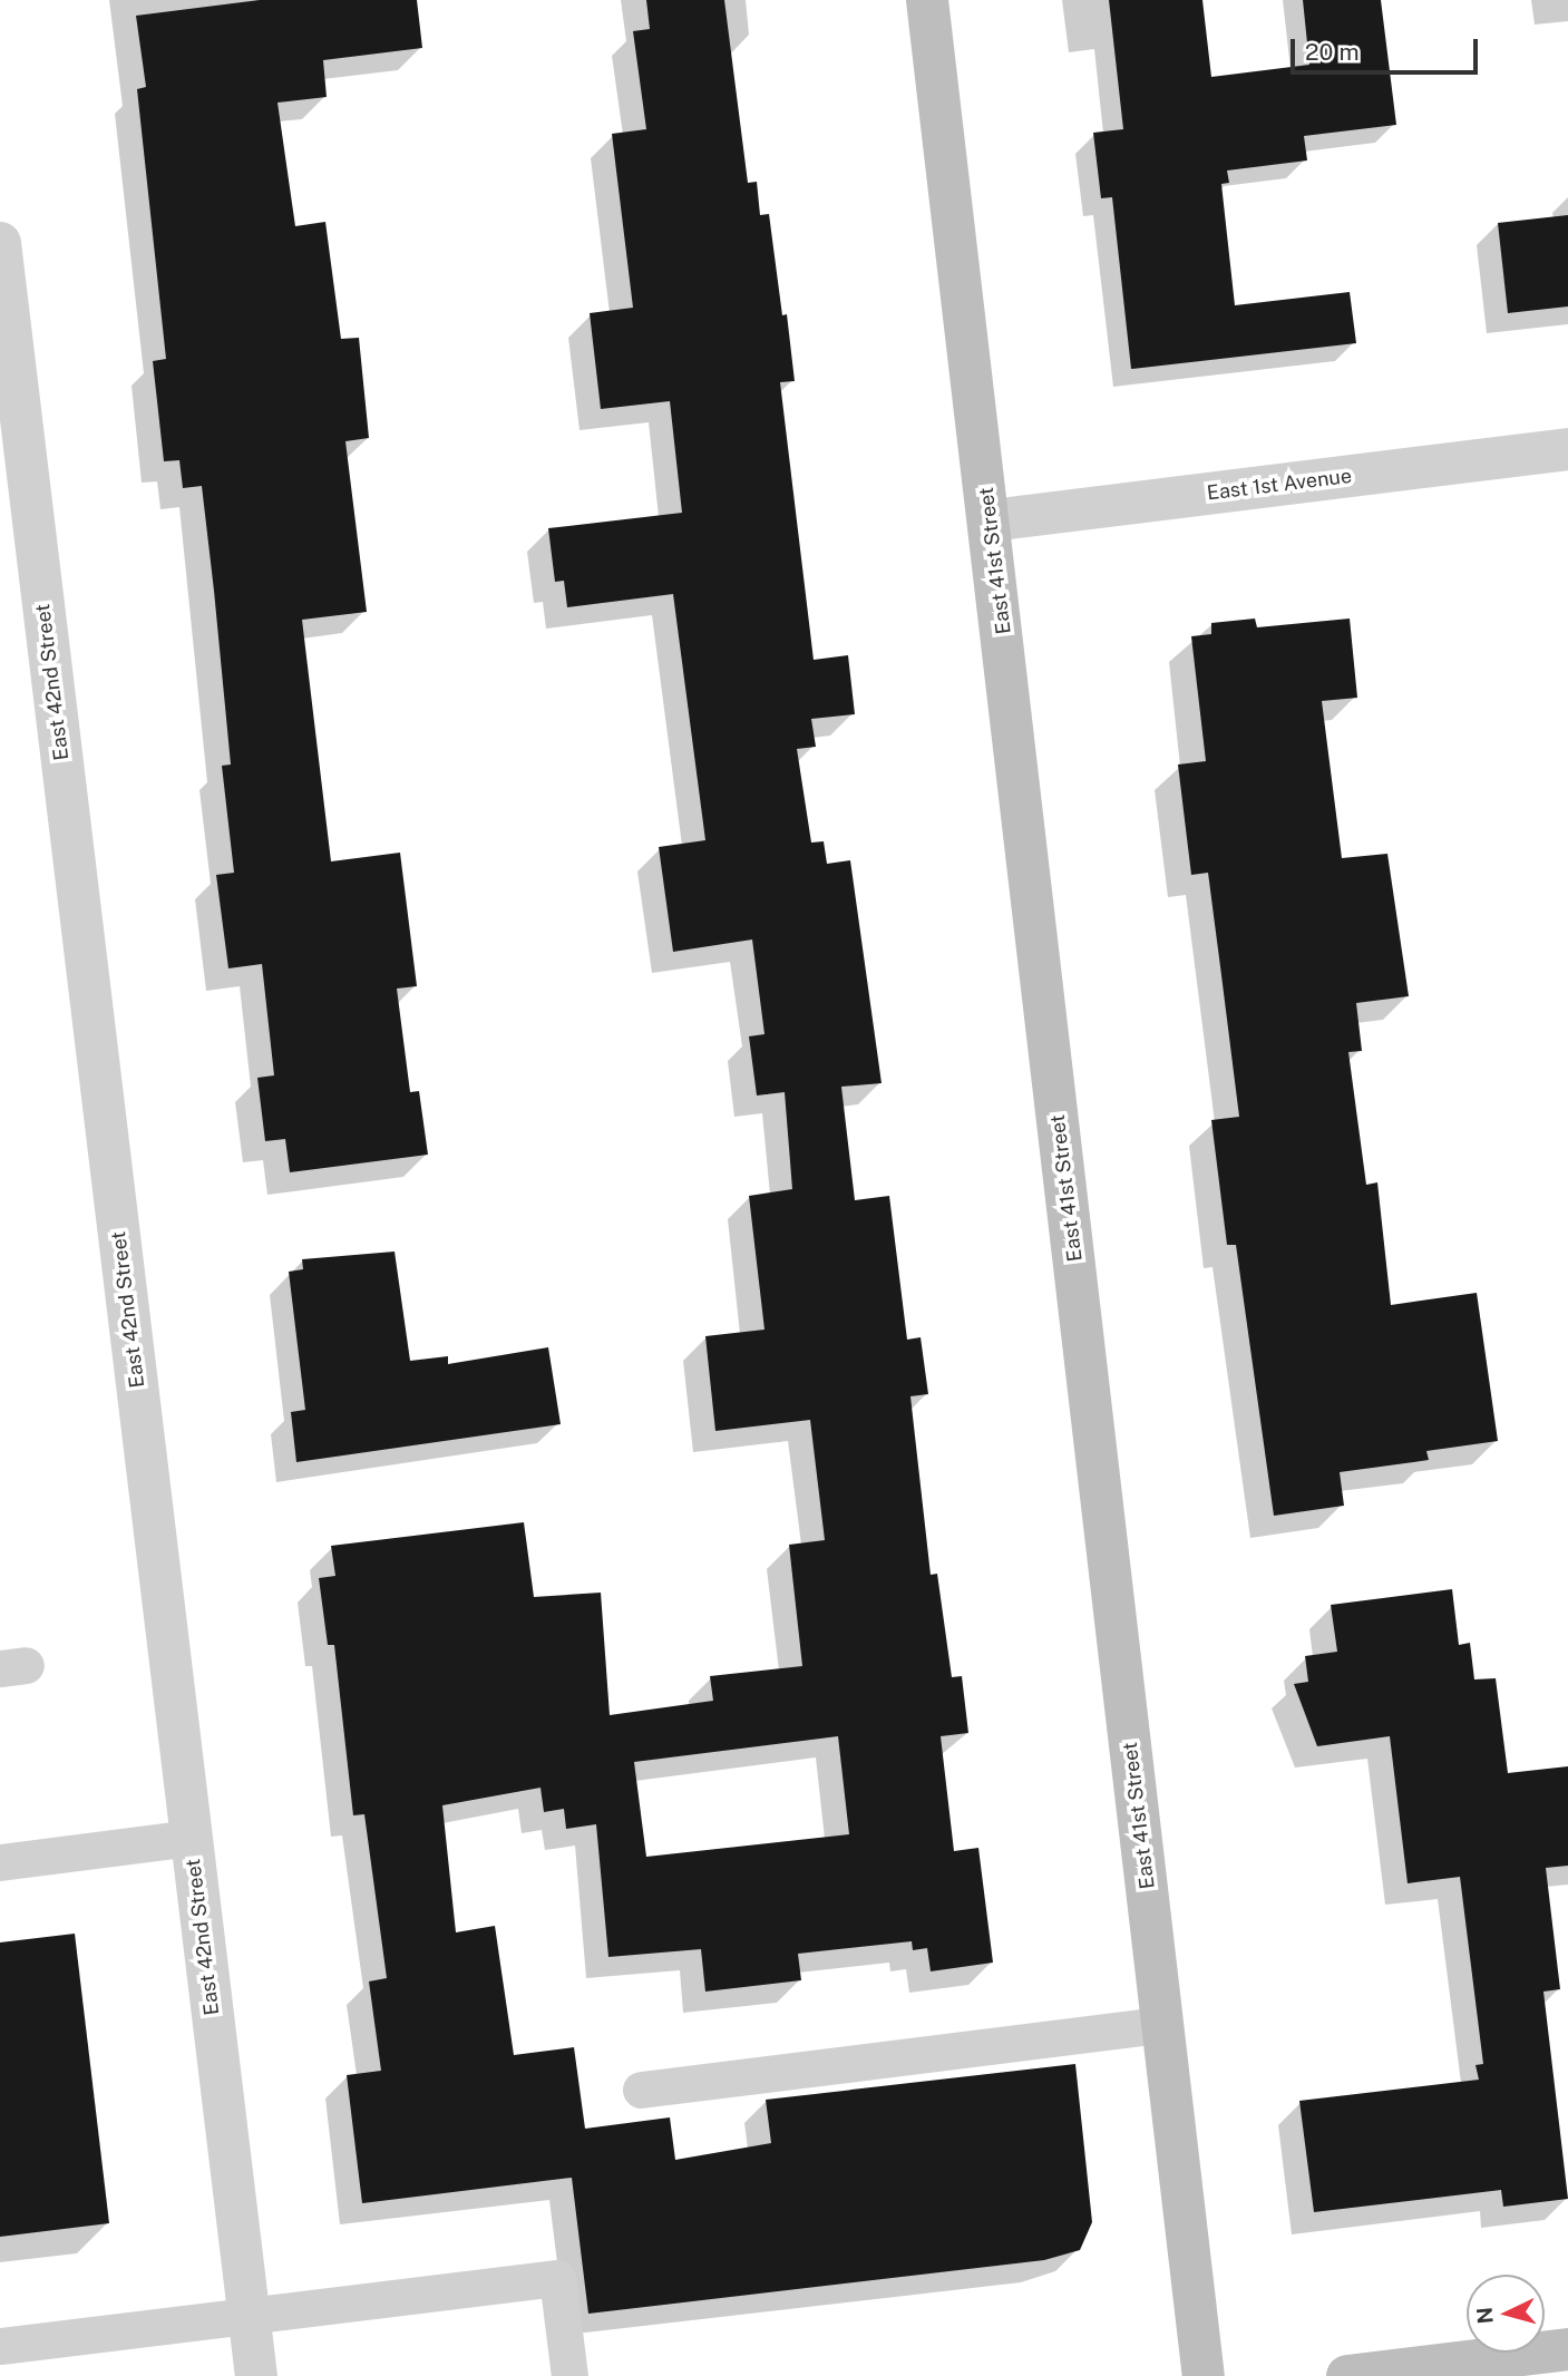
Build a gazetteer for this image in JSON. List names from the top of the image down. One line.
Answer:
{"streets":{"street":["East 1st Avenue","East 41st Street","East 42nd Street"]},"crossings":[["East 1st Avenue","East 41st Street"]],"scale_bar":"20 m","north":"left"}
